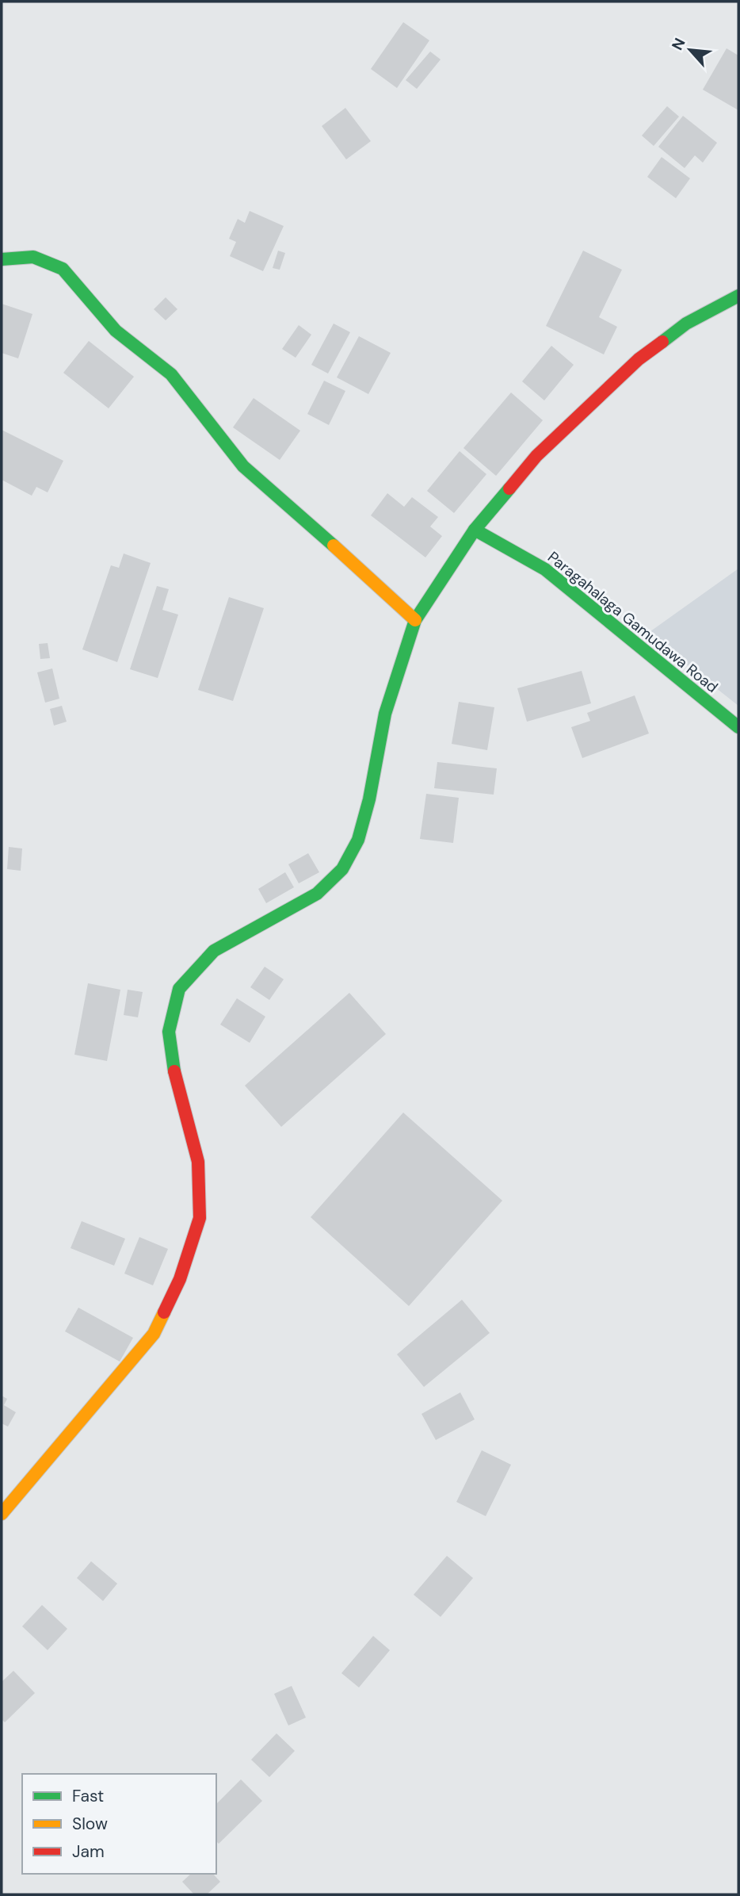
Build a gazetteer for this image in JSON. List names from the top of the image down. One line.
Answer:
{"streets":{"street":["Paragahalaga Gamudawa Road"]},"legend":["Fast","Slow","Jam"],"north":"top left"}
